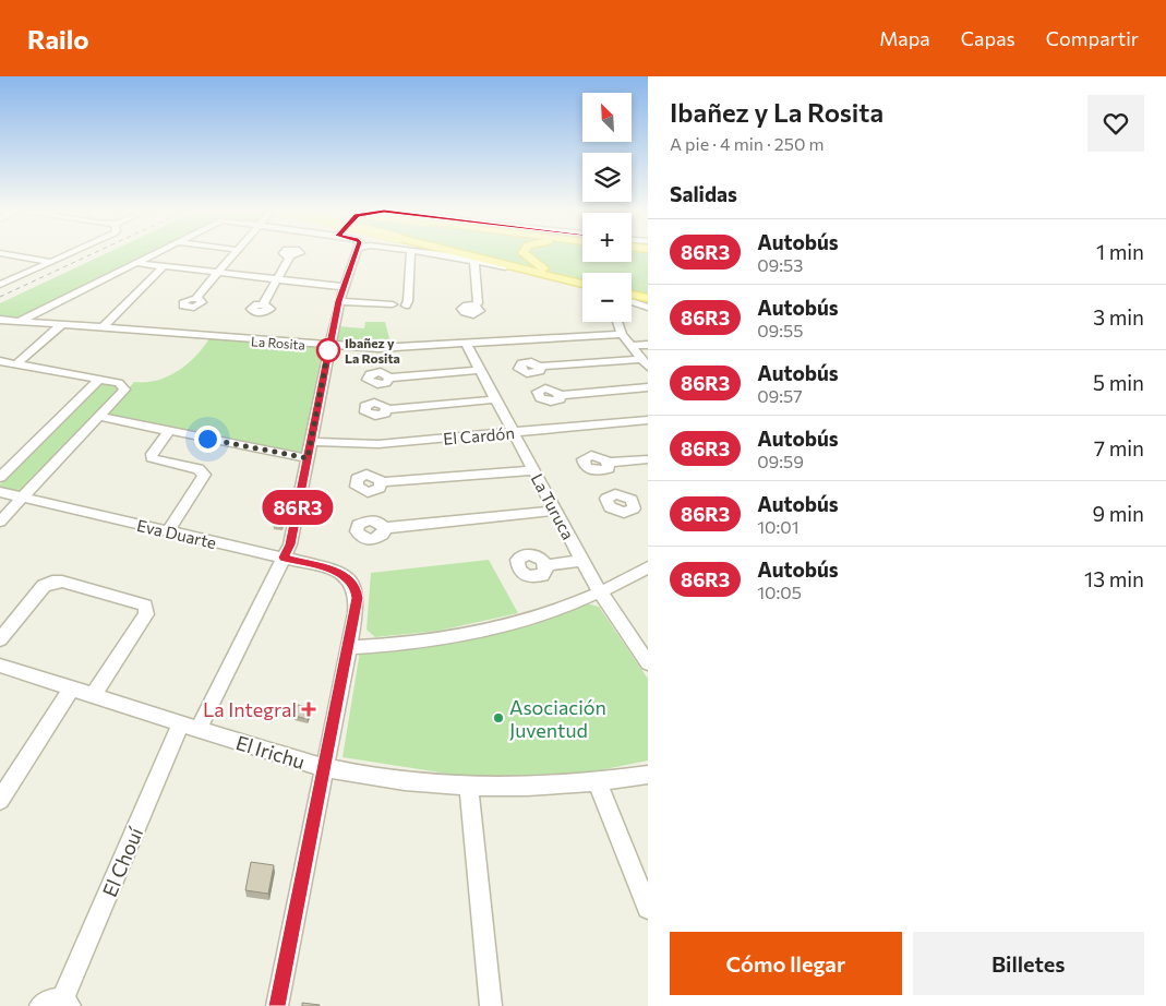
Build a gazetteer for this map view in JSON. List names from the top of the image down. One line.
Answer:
{"streets":{"street":["La Rosita","El Cardón","La Turuca","Eva Duarte","El Irichu","El Chouí"]},"crossings":[["La Rosita","La Turuca"],["La Rosita","El Chouí"],["El Cardón","La Turuca"],["El Cardón","El Chouí"],["Eva Duarte","El Chouí"],["El Irichu","El Chouí"]],"places":{"other":["Ibañez y La Rosita","Asociación Juventud"],"health":["La Integral"]},"lines":["bus line 86R3"],"north":"top left","page":{"header":"Railo","nav":["Mapa","Capas","Compartir"],"on_map":"86R3","heading":[["Ibañez y La Rosita","A pie · 4 min · 250 m"],"Salidas"],"map_buttons":["+","−"],"list":[{"mark":"86R3","name":"Autobús","note":"09:53","value":"1 min"},{"mark":"86R3","name":"Autobús","note":"09:55","value":"3 min"},{"mark":"86R3","name":"Autobús","note":"09:57","value":"5 min"},{"mark":"86R3","name":"Autobús","note":"09:59","value":"7 min"},{"mark":"86R3","name":"Autobús","note":"10:01","value":"9 min"},{"mark":"86R3","name":"Autobús","note":"10:05","value":"13 min"}],"buttons":["Cómo llegar","Billetes"]}}
